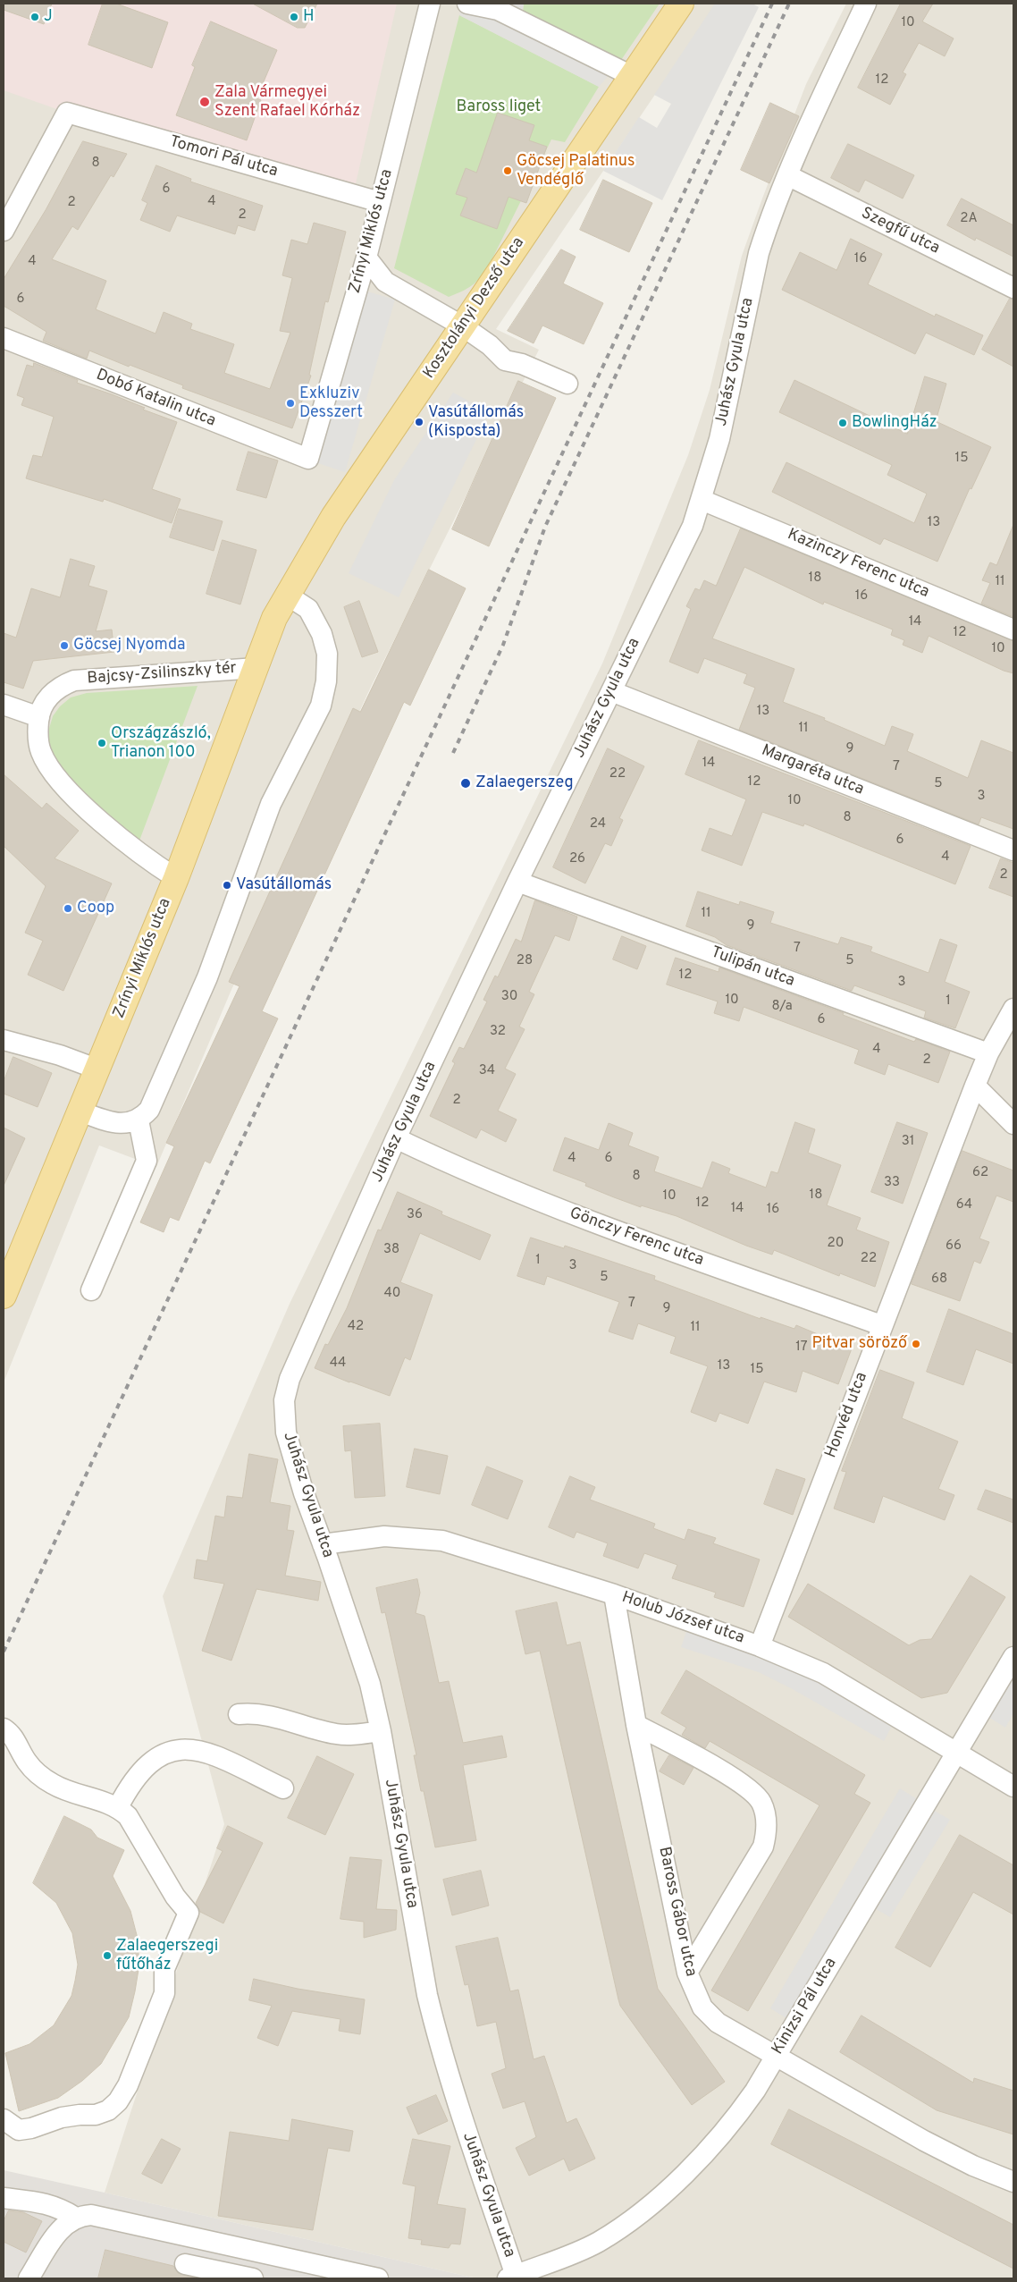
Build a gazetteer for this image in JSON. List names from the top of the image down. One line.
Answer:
{"streets":{"main road":["Zrínyi Miklós utca","Kosztolányi Dezső utca"],"street":["Tomori Pál utca","Szegfű utca","Juhász Gyula utca","Dobó Katalin utca","Kazinczy Ferenc utca","Bajcsy-Zsilinszky tér","Margaréta utca","Tulipán utca","Gönczy Ferenc utca","Honvéd utca","Holub József utca","Baross Gábor utca","Kinizsi Pál utca"]},"crossings":[["Tomori Pál utca","Zrínyi Miklós utca"],["Zrínyi Miklós utca","Kosztolányi Dezső utca"],["Zrínyi Miklós utca","Dobó Katalin utca"],["Zrínyi Miklós utca","Bajcsy-Zsilinszky tér"],["Szegfű utca","Juhász Gyula utca"],["Juhász Gyula utca","Kazinczy Ferenc utca"],["Juhász Gyula utca","Margaréta utca"],["Juhász Gyula utca","Tulipán utca"],["Juhász Gyula utca","Gönczy Ferenc utca"],["Juhász Gyula utca","Holub József utca"],["Juhász Gyula utca","Kinizsi Pál utca"],["Tulipán utca","Honvéd utca"],["Gönczy Ferenc utca","Honvéd utca"],["Honvéd utca","Holub József utca"],["Holub József utca","Baross Gábor utca"],["Holub József utca","Kinizsi Pál utca"],["Baross Gábor utca","Kinizsi Pál utca"]],"parks":["Baross liget"],"places":["J","H","Zala Vármegyei Szent Rafael Kórház","Göcsej Palatinus Vendéglő","Exkluziv Desszert","Vasútállomás (Kisposta)","BowlingHáz","Göcsej Nyomda","Országzászló, Trianon 100","Zalaegerszeg","Vasútállomás","Coop","Pitvar söröző","Zalaegerszegi fűtőház"],"house_numbers":["10","12","8","6","4","2","2","2A","16","4","6","15","13","18","11","16","14","12","10","13","11","9","14","7","22","12","5","3","10","8","24","6","4","26","2","11","9","7","28","5","12","3","30","10","1","8/a","6","32","4","2","34","2","31","4","6","62","8","33","18","10","12","64","14","16","36","20","66","38","22","1","3","5","68","40","7","9","42","11","17","44","13","15"]}
